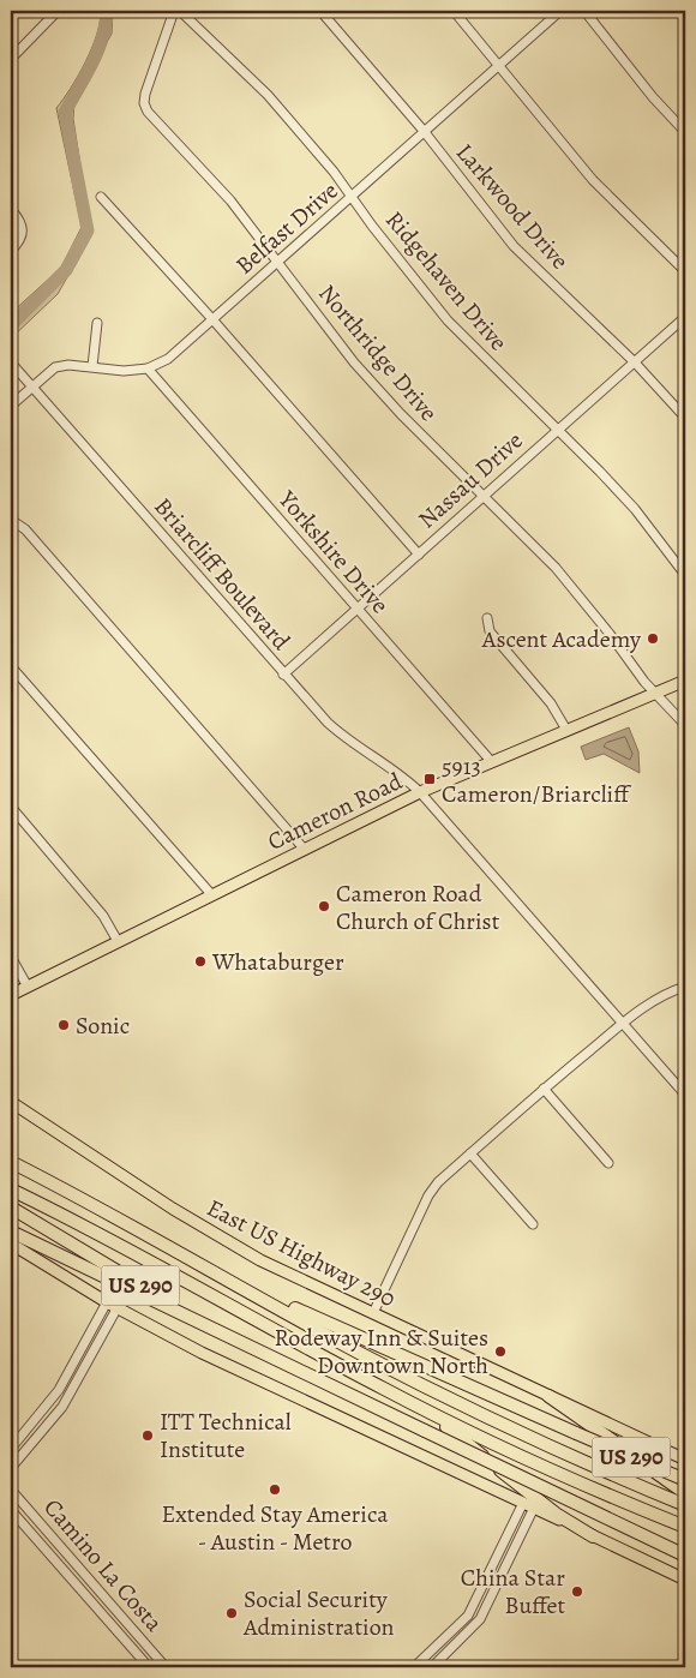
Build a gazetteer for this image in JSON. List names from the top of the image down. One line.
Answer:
{"streets":{"highway":["US 290"],"main road":["Cameron Road","East US Highway 290"],"street":["Larkwood Drive","Belfast Drive","Ridgehaven Drive","Northridge Drive","Nassau Drive","Yorkshire Drive","Briarcliff Boulevard","Camino La Costa"]},"crossings":[["Larkwood Drive","Belfast Drive"],["Larkwood Drive","Nassau Drive"],["Belfast Drive","Ridgehaven Drive"],["Belfast Drive","Northridge Drive"],["Belfast Drive","Yorkshire Drive"],["Belfast Drive","Briarcliff Boulevard"],["Ridgehaven Drive","Nassau Drive"],["Northridge Drive","Nassau Drive"],["Northridge Drive","Cameron Road"],["Nassau Drive","Yorkshire Drive"],["Nassau Drive","Briarcliff Boulevard"],["Yorkshire Drive","Cameron Road"],["Briarcliff Boulevard","Cameron Road"]],"places":{"other":["Ascent Academy","Cameron Road Church of Christ","Whataburger","Sonic","Rodeway Inn & Suites Downtown North","ITT Technical Institute","Extended Stay America - Austin - Metro","China Star Buffet","Social Security Administration"],"transit":["5913 Cameron/Briarcliff"]}}
